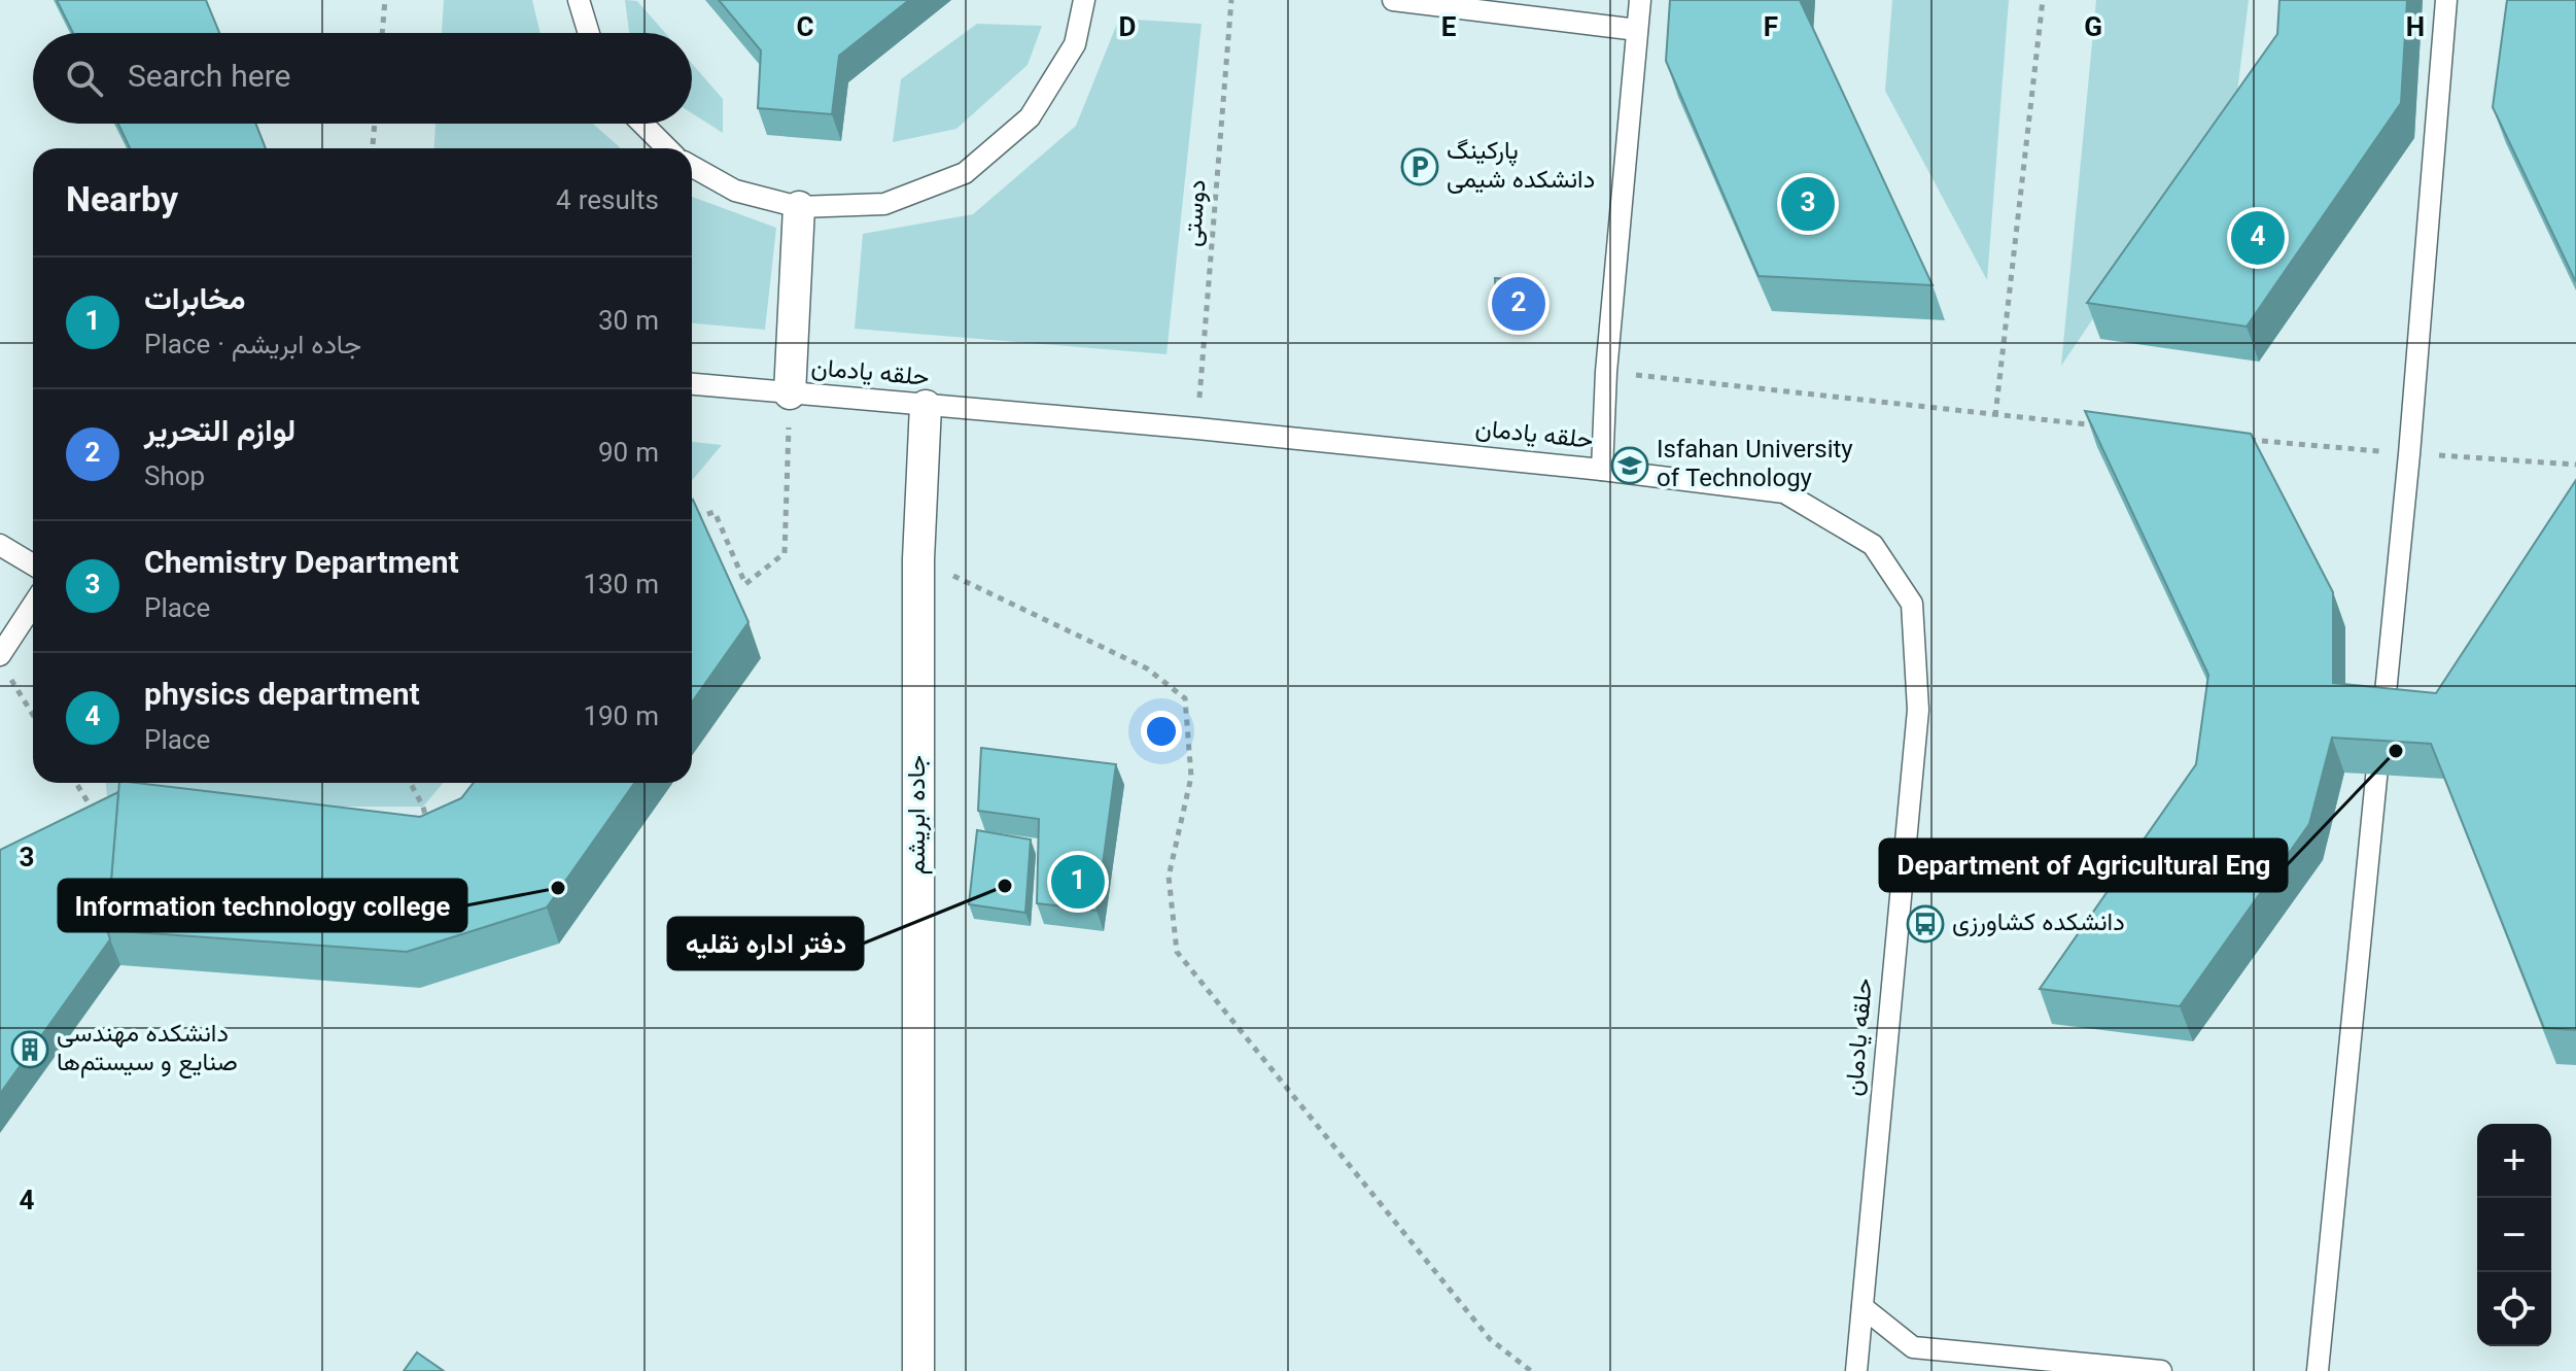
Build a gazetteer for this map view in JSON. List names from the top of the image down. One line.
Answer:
{"streets":{"street":["جاده ابریشم"],"lane":["حلقه یادمان"],"path":["دوستی"]},"crossings":[["دوستی","حلقه یادمان"],["حلقه یادمان","جاده ابریشم"]],"places":{"parking":["پارکینگ دانشکده شیمی"],"school or university":["Isfahan University of Technology"],"other":["Department of Agricultural Eng","دفتر اداره نقلیه","Information technology college"],"bus stop":["دانشکده کشاورزی"],"building":["دانشکده مهندسی صنایع و سیستم‌ها"]},"page":{"search":"Search here","heading":["Nearby","4 results"],"pins":["3","4","2","1"],"list":[{"mark":"1","name":"مخابرات","note":"Place · جاده ابریشم","value":"30 m"},{"mark":"2","name":"لوازم التحریر","note":"Shop","value":"90 m"},{"mark":"3","name":"Chemistry Department","note":"Place","value":"130 m"},{"mark":"4","name":"physics department","note":"Place","value":"190 m"}],"map_buttons":["+","−"]},"grid":{"columns":["C","D","E","F","G","H"],"rows":["3","4"]}}
